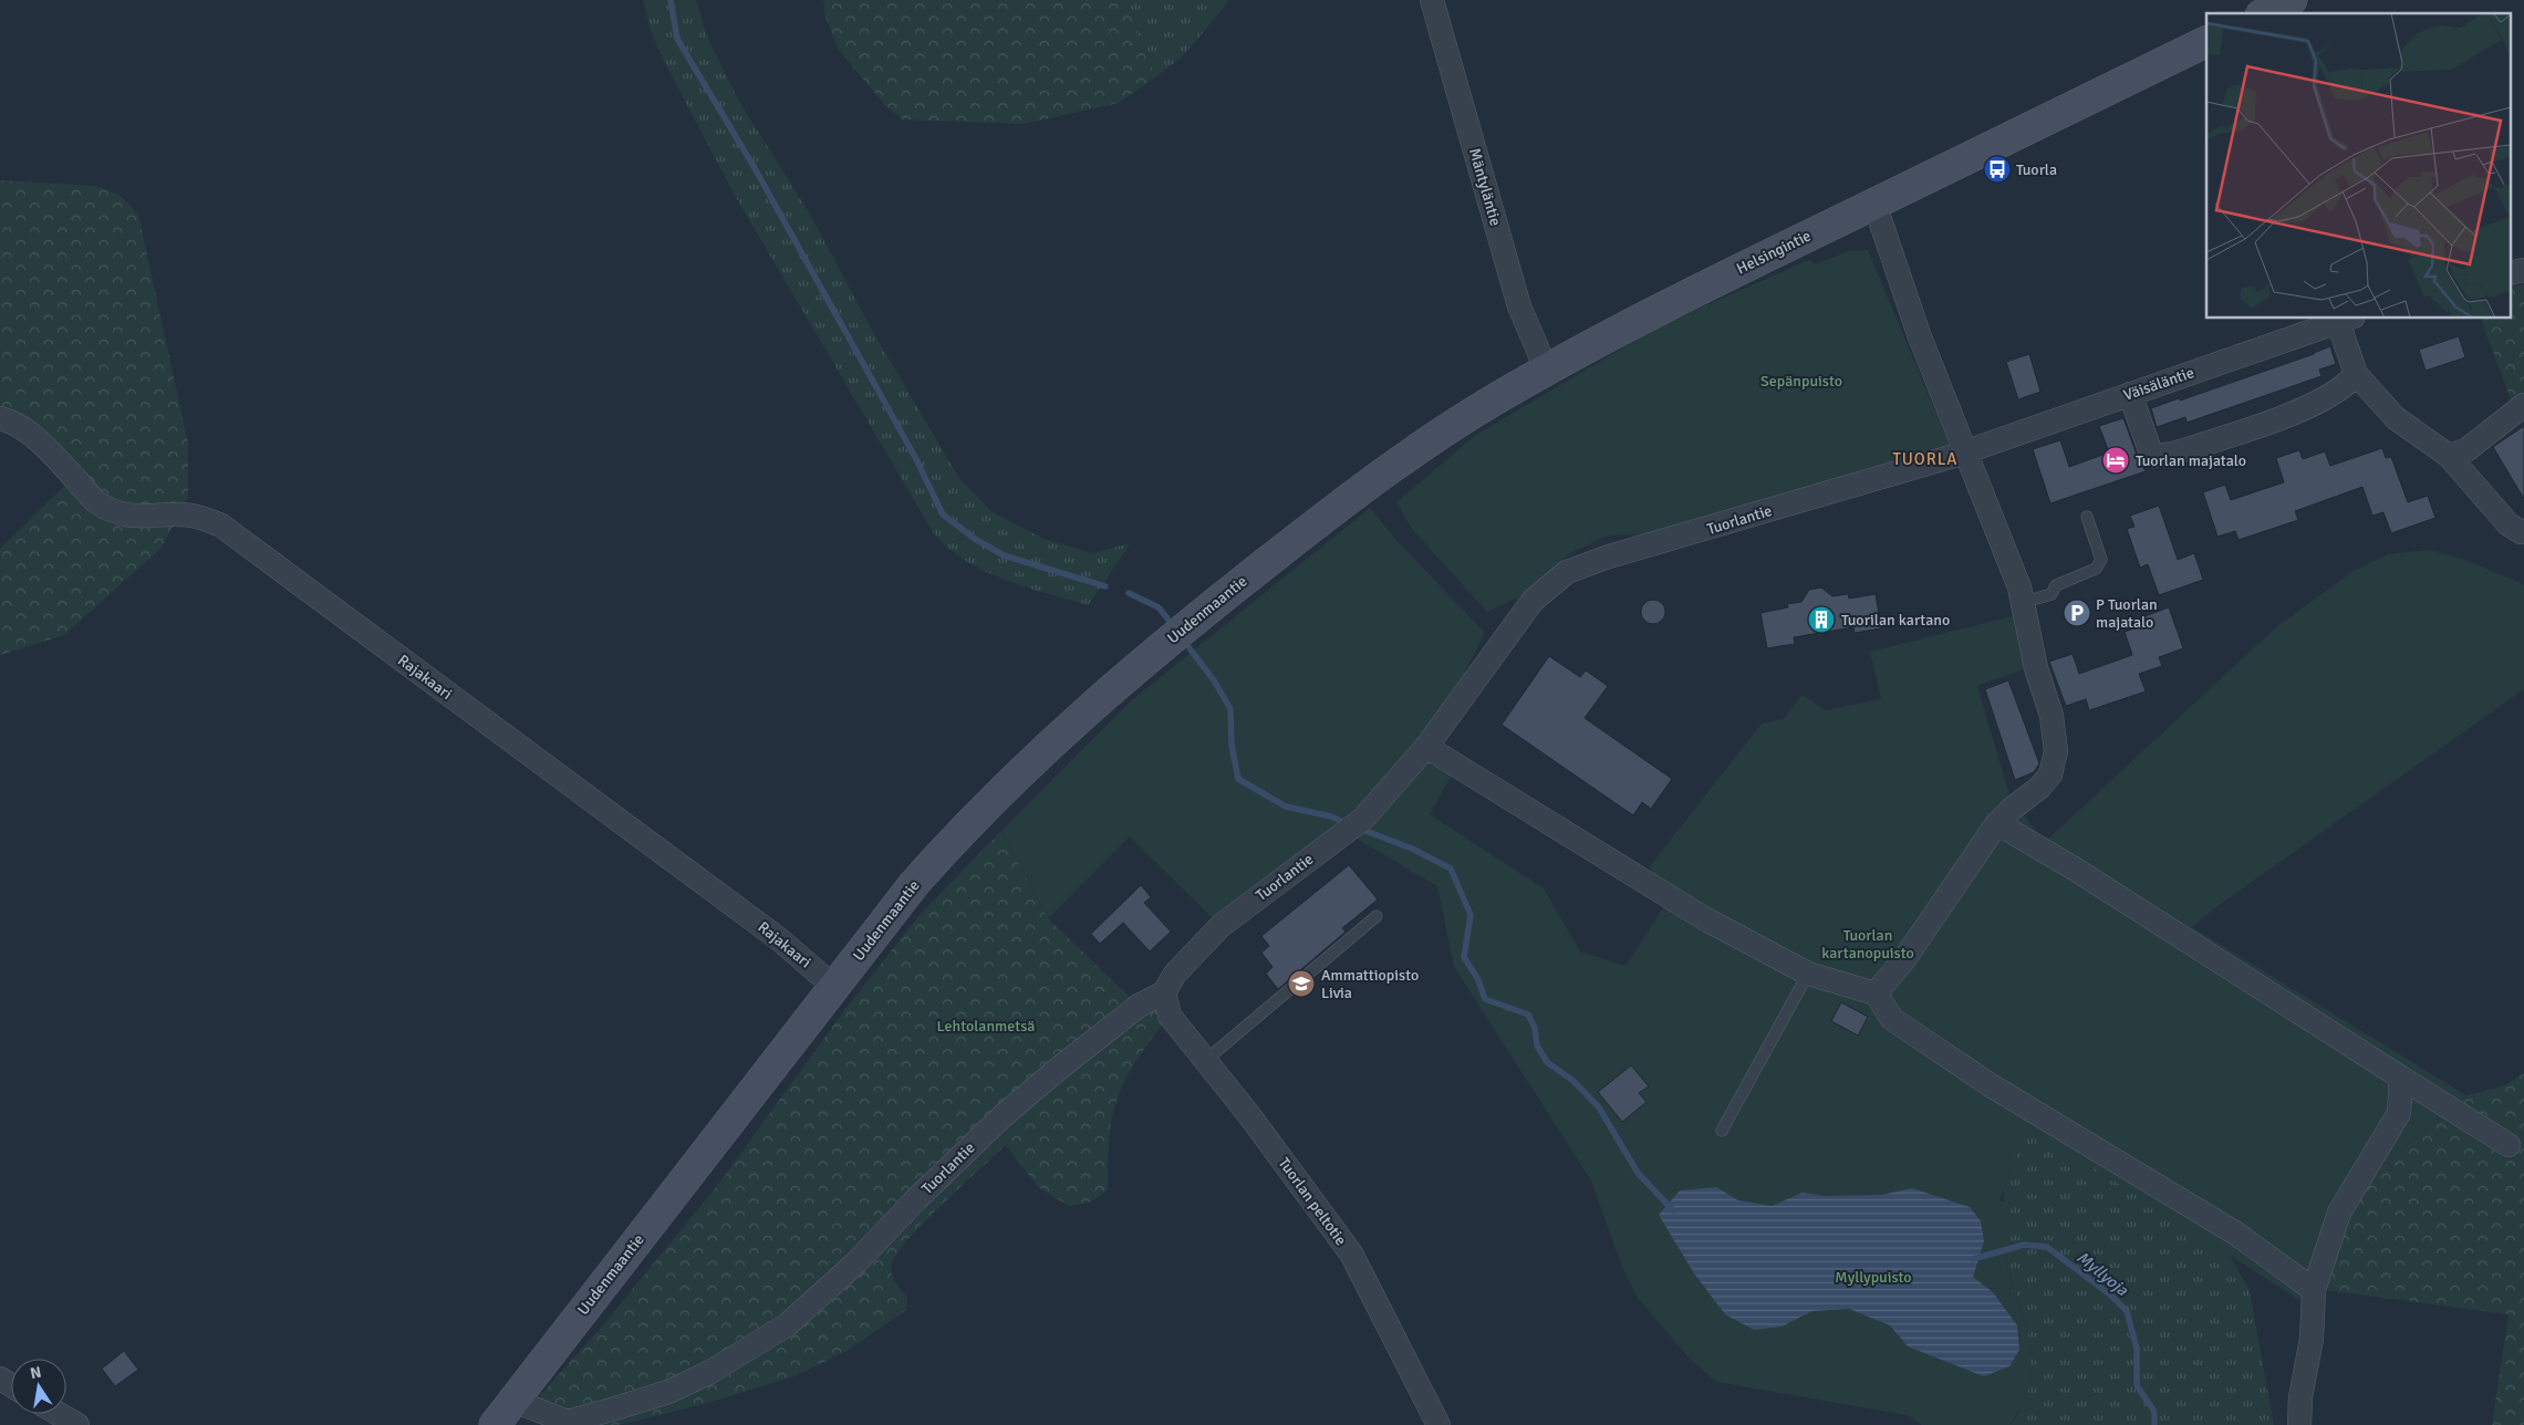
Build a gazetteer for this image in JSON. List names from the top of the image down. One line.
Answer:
{"streets":{"main road":["Helsingintie","Uudenmaantie"],"street":["Mäntyläntie","Väisäläntie","Tuorlantie","Rajakaari","Tuorlan peltotie"]},"crossings":[["Mäntyläntie","Helsingintie"],["Helsingintie","Uudenmaantie"],["Väisäläntie","Tuorlantie"],["Tuorlantie","Uudenmaantie"],["Tuorlantie","Tuorlan peltotie"],["Uudenmaantie","Rajakaari"]],"districts":["TUORLA"],"water":["Myllyoja"],"parks":["Sepänpuisto","Tuorlan kartanopuisto","Lehtolanmetsä","Myllypuisto"],"places":{"bus stop":["Tuorla"],"hotel":["Tuorlan majatalo"],"parking":["P Tuorlan majatalo"],"building":["Tuorilan kartano"],"school or university":["Ammattiopisto Livia"]},"north":"top"}
